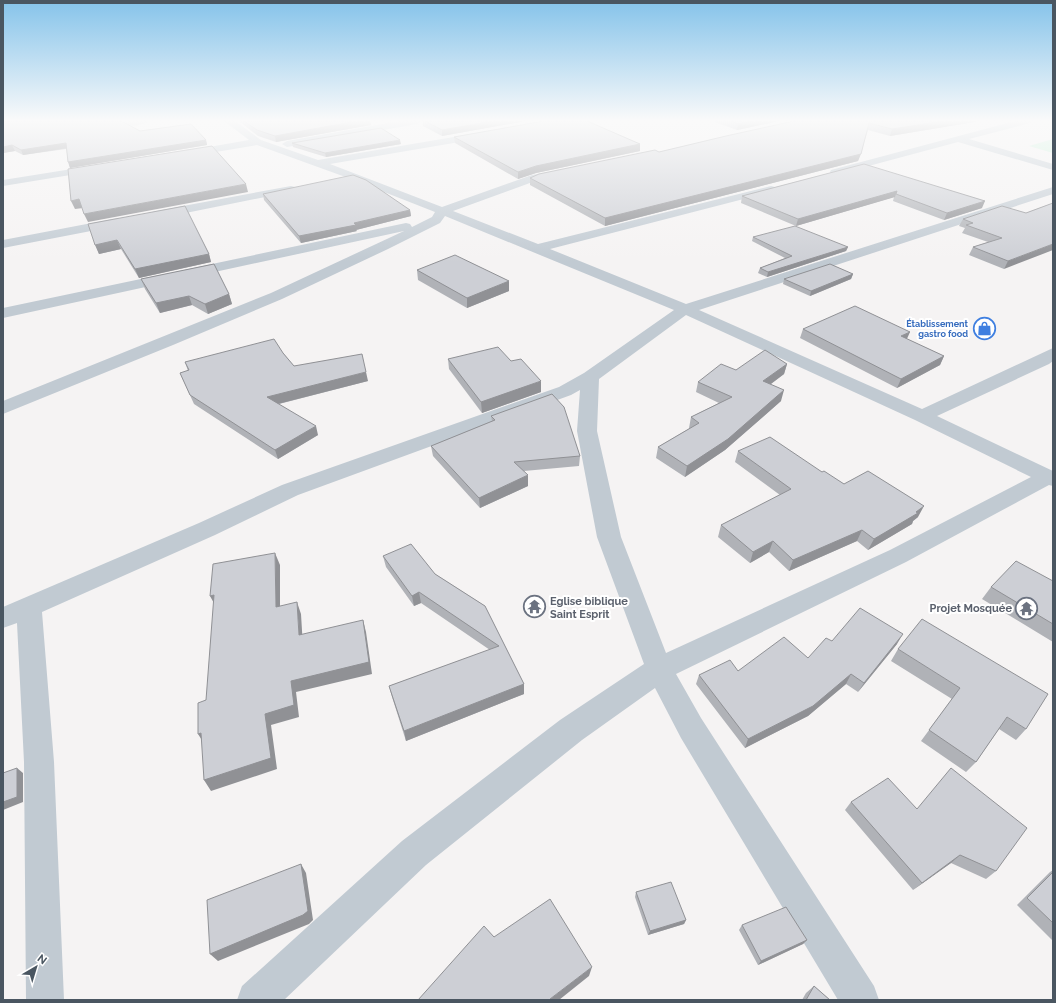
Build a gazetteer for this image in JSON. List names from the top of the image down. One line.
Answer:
{"places":{"shop":["Établissement gastro food"],"temple":["Eglise biblique Saint Esprit","Projet Mosquée"]},"north":"top right"}
